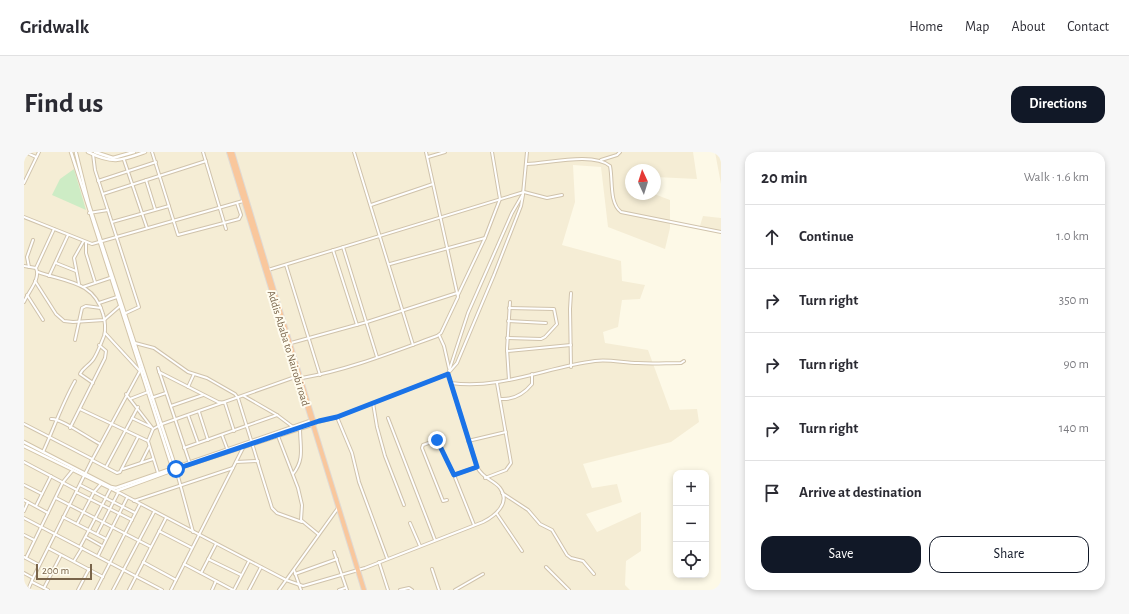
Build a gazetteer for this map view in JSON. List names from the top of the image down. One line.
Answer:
{"streets":{"highway":["Addis Ababa to Nairobi road"]},"scale_bar":"200 m","north":"top","page":{"header":"Gridwalk","nav":["Home","Map","About","Contact"],"buttons":["Directions",["Save","Share"]],"title":"Find us","heading":["20 min","Walk · 1.6 km"],"list":[["Continue","1.0 km"],["Turn right","350 m"],["Turn right","90 m"],["Turn right","140 m"],"Arrive at destination"],"map_buttons":["+","−"],"scale":"200 m"}}
